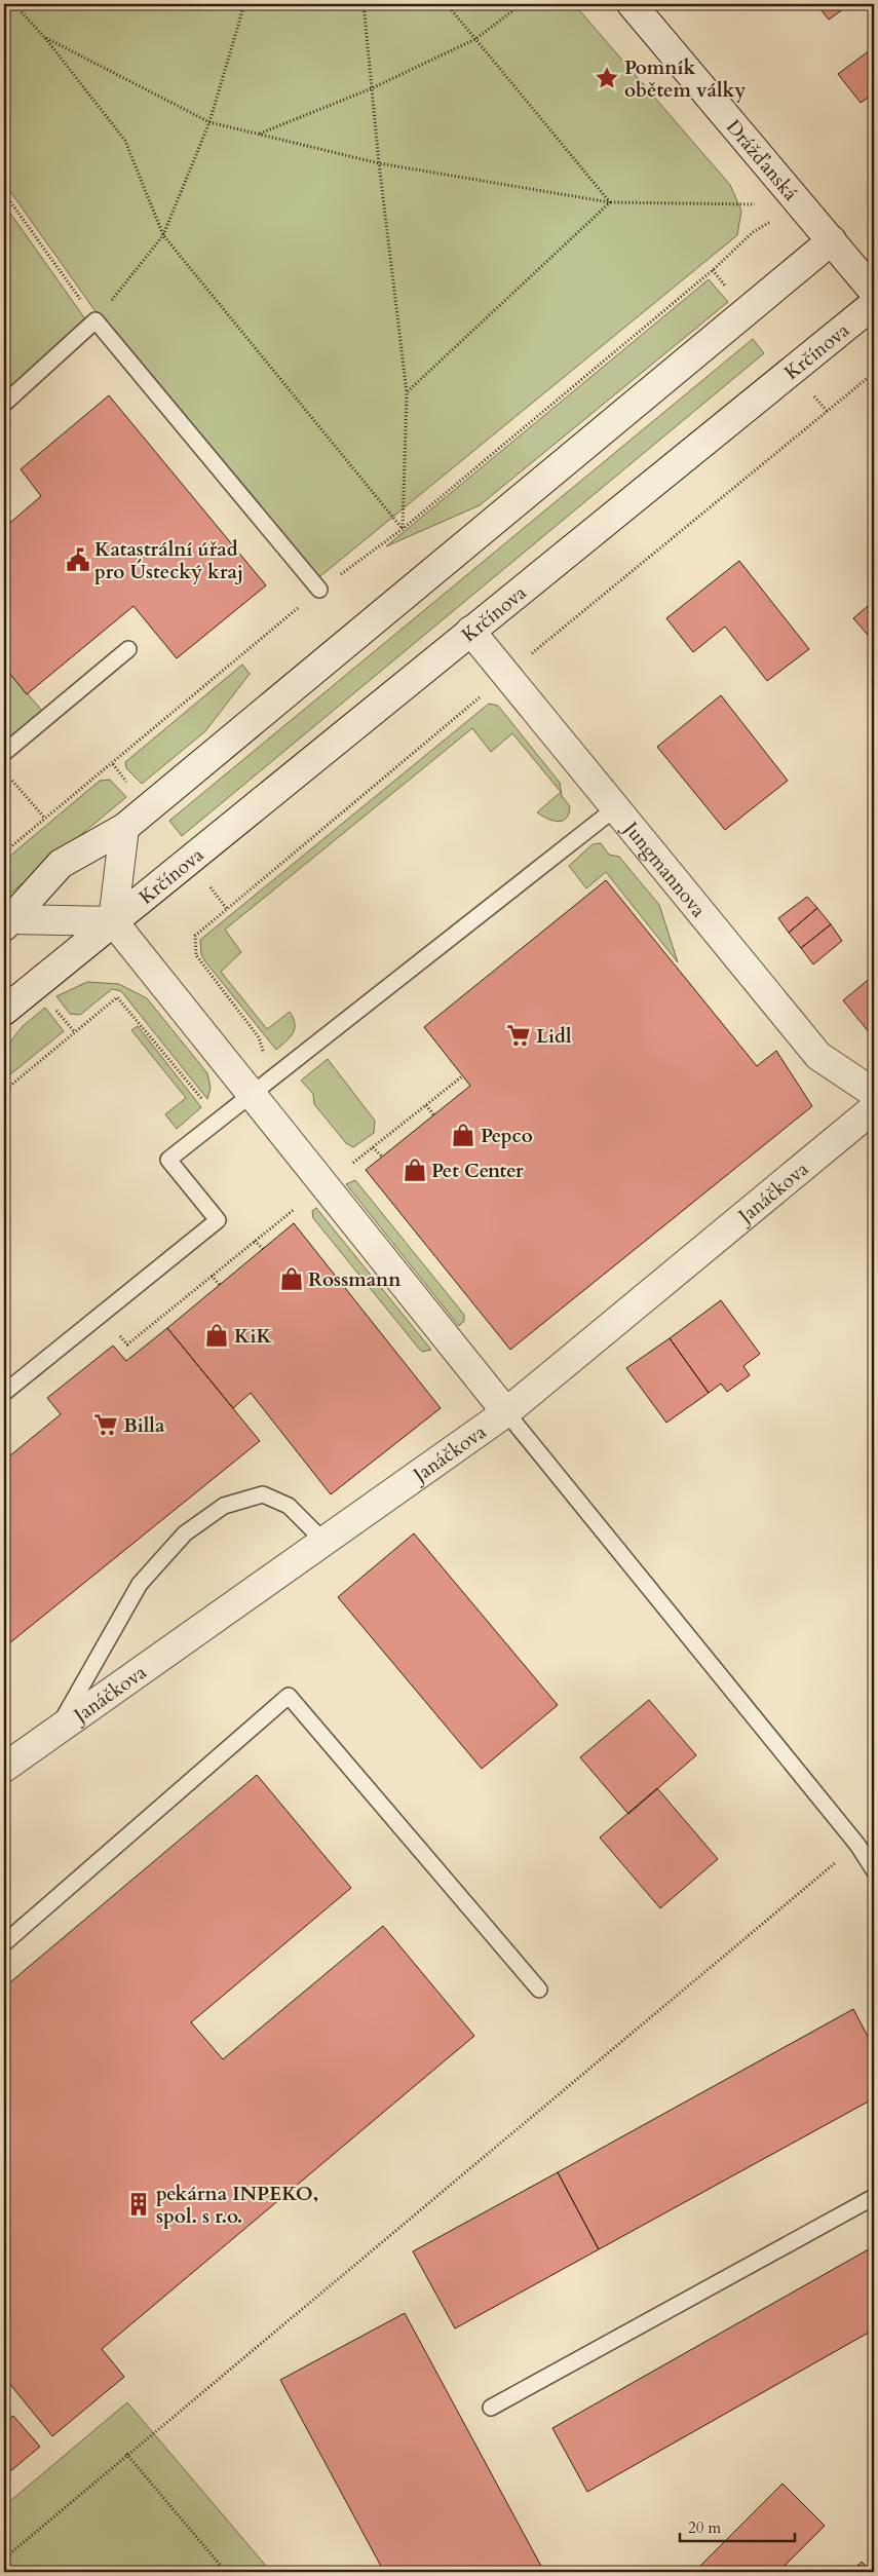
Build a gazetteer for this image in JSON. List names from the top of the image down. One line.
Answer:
{"streets":{"street":["Drážďanská","Krčínova","Jungmannova","Janáčkova"]},"crossings":[["Krčínova","Jungmannova"]],"places":{"place":["Pomník obětem války"],"public building":["Katastrální úřad pro Ústecký kraj"],"supermarket":["Lidl","Billa"],"shop":["Pepco","Pet Center","Rossmann","KiK"],"building":["pekárna INPEKO, spol. s r.o."]},"scale_bar":"20 m"}
